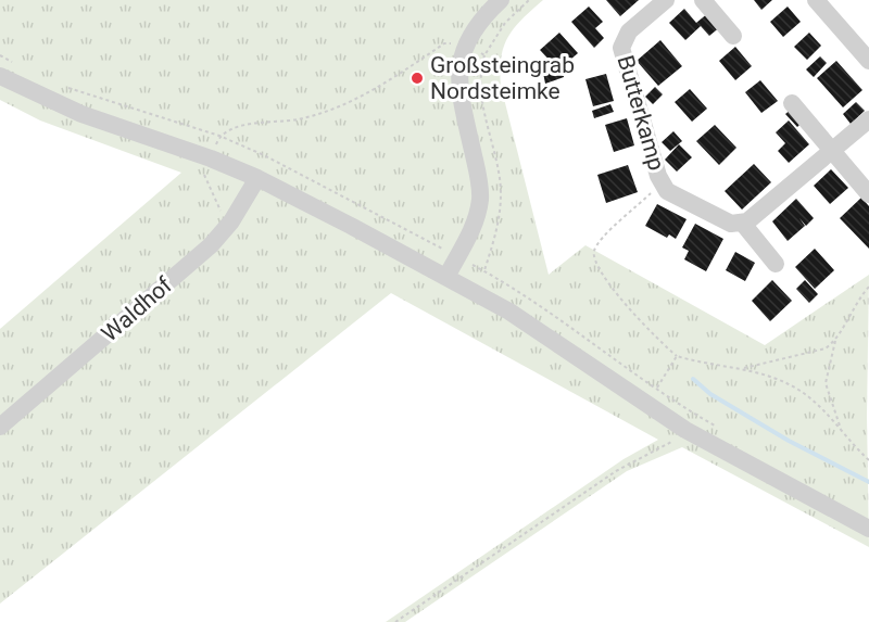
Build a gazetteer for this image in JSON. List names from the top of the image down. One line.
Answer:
{"streets":{"street":["Butterkamp","Waldhof"]},"places":["Großsteingrab Nordsteimke"]}
